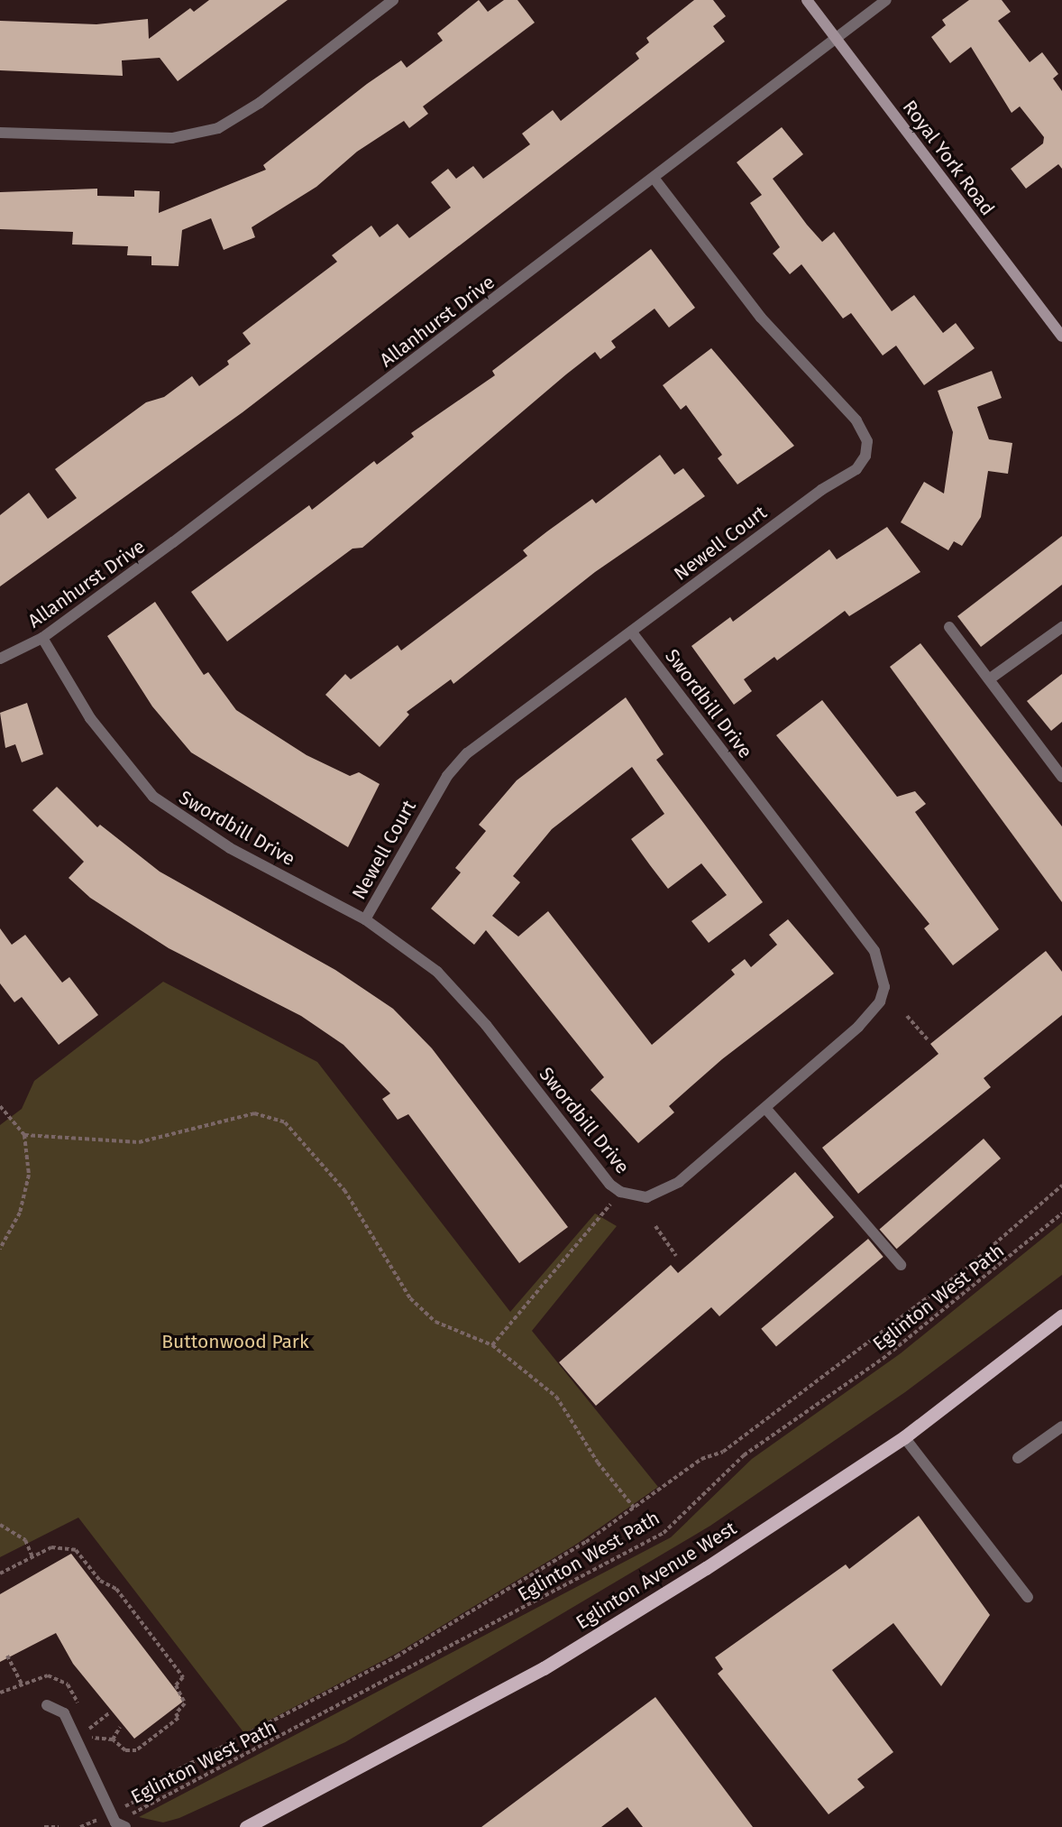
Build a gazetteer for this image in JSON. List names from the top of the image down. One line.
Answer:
{"streets":{"main road":["Royal York Road","Eglinton Avenue West"],"street":["Allanhurst Drive","Newell Court","Swordbill Drive"],"path":["Eglinton West Path"]},"crossings":[["Royal York Road","Allanhurst Drive"],["Allanhurst Drive","Newell Court"],["Allanhurst Drive","Swordbill Drive"],["Newell Court","Swordbill Drive"]],"parks":["Buttonwood Park"]}
